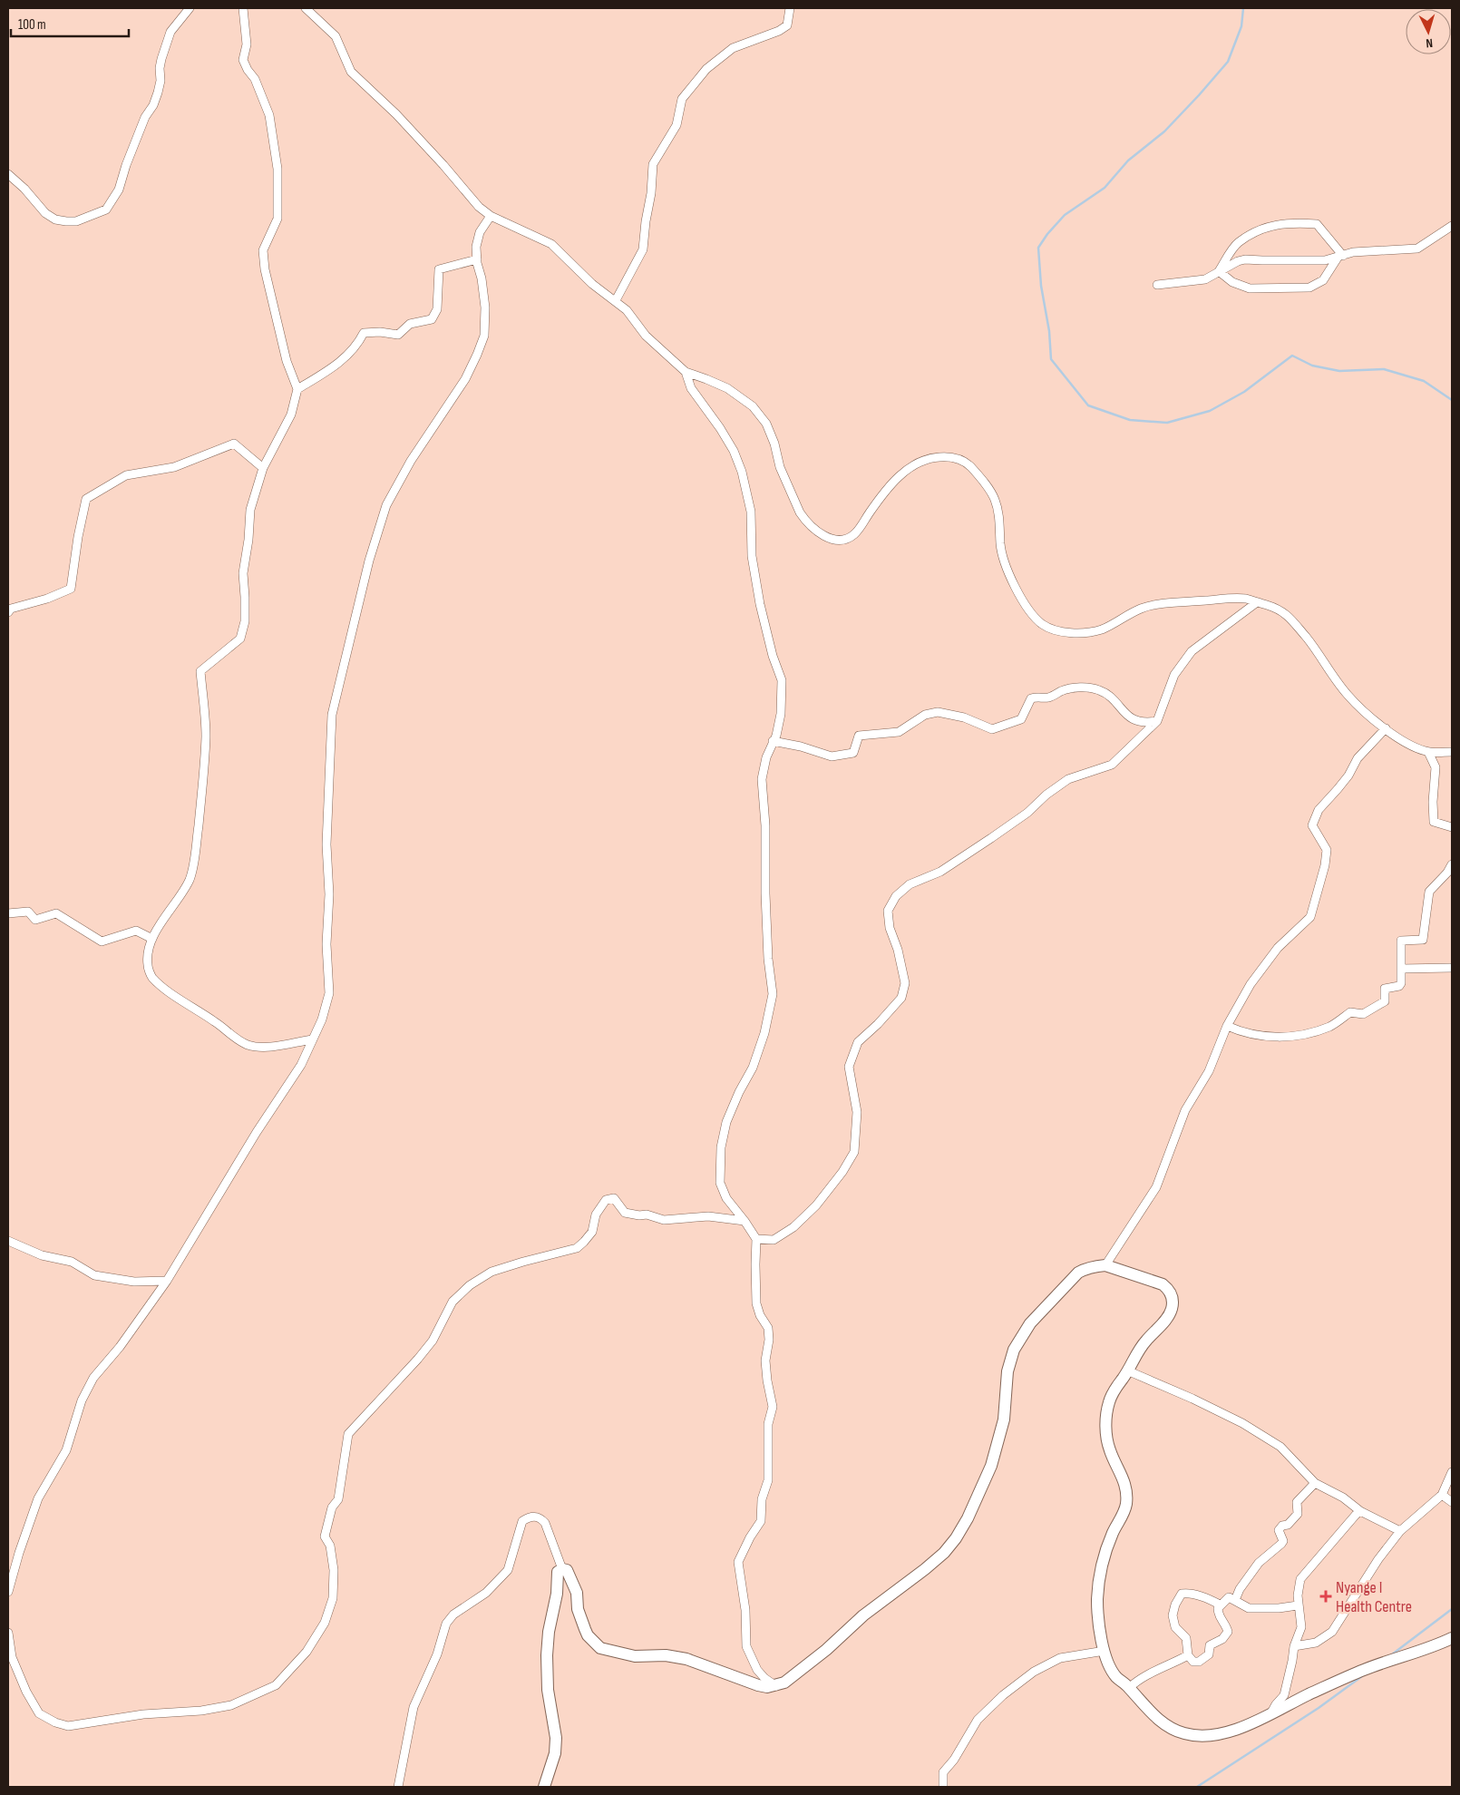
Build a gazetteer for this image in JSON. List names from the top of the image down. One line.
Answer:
{"places":{"health":["Nyange I Health Centre"]},"scale_bar":"100 m","north":"bottom"}
